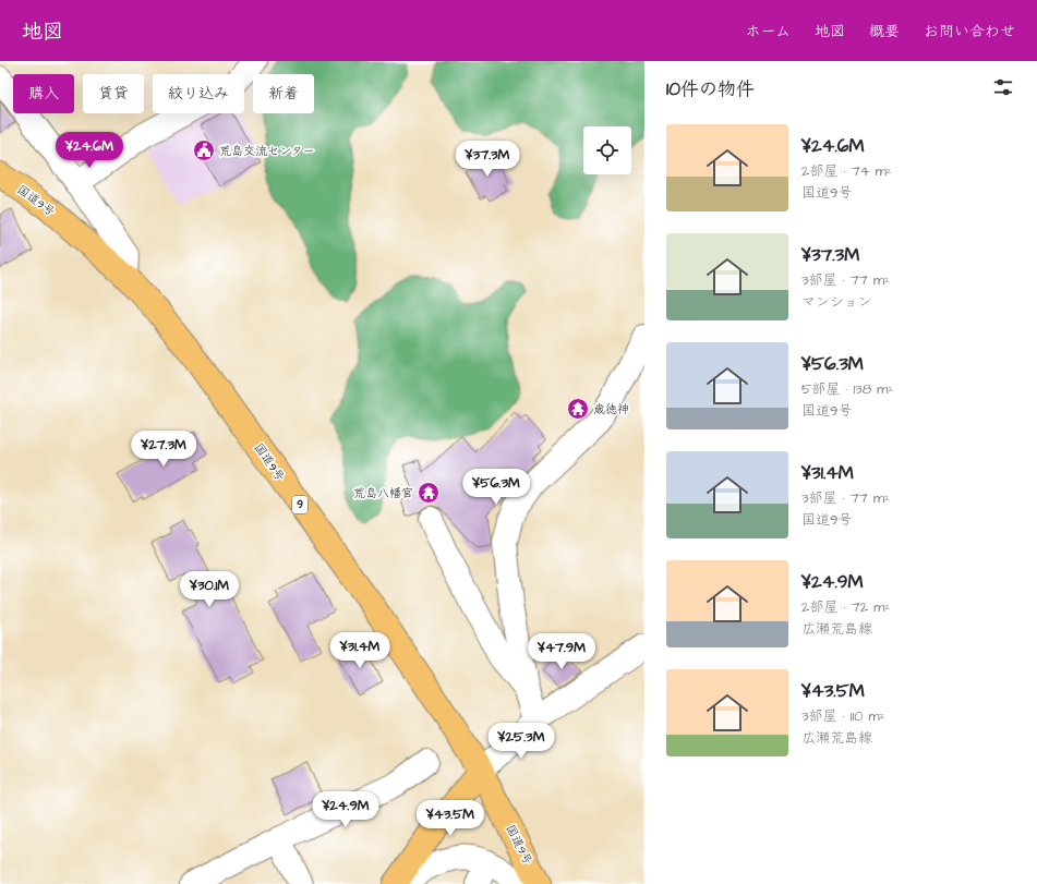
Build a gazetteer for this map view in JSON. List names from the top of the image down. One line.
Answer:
{"streets":{"main road":["国道9号","9"]},"places":{"public building":["荒島交流センター"],"temple":["歳徳神","荒島八幡宮"]},"page":{"header":"地図","nav":["ホーム","地図","概要","お問い合わせ"],"heading":"10件の物件","chip":["購入","賃貸","絞り込み","新着"],"list":[{"name":"¥24.6M","note":"2部屋 · 74 m² · 国道9号"},{"name":"¥37.3M","note":"3部屋 · 77 m² · マンション"},{"name":"¥56.3M","note":"5部屋 · 138 m² · 国道9号"},{"name":"¥31.4M","note":"3部屋 · 77 m² · 国道9号"},{"name":"¥24.9M","note":"2部屋 · 72 m² · 広瀬荒島線"},{"name":"¥43.5M","note":"3部屋 · 110 m² · 広瀬荒島線"}],"price":["¥24.6M","¥37.3M","¥27.3M","¥56.3M","¥30.1M","¥31.4M","¥47.9M","¥25.3M","¥24.9M","¥43.5M"]}}
